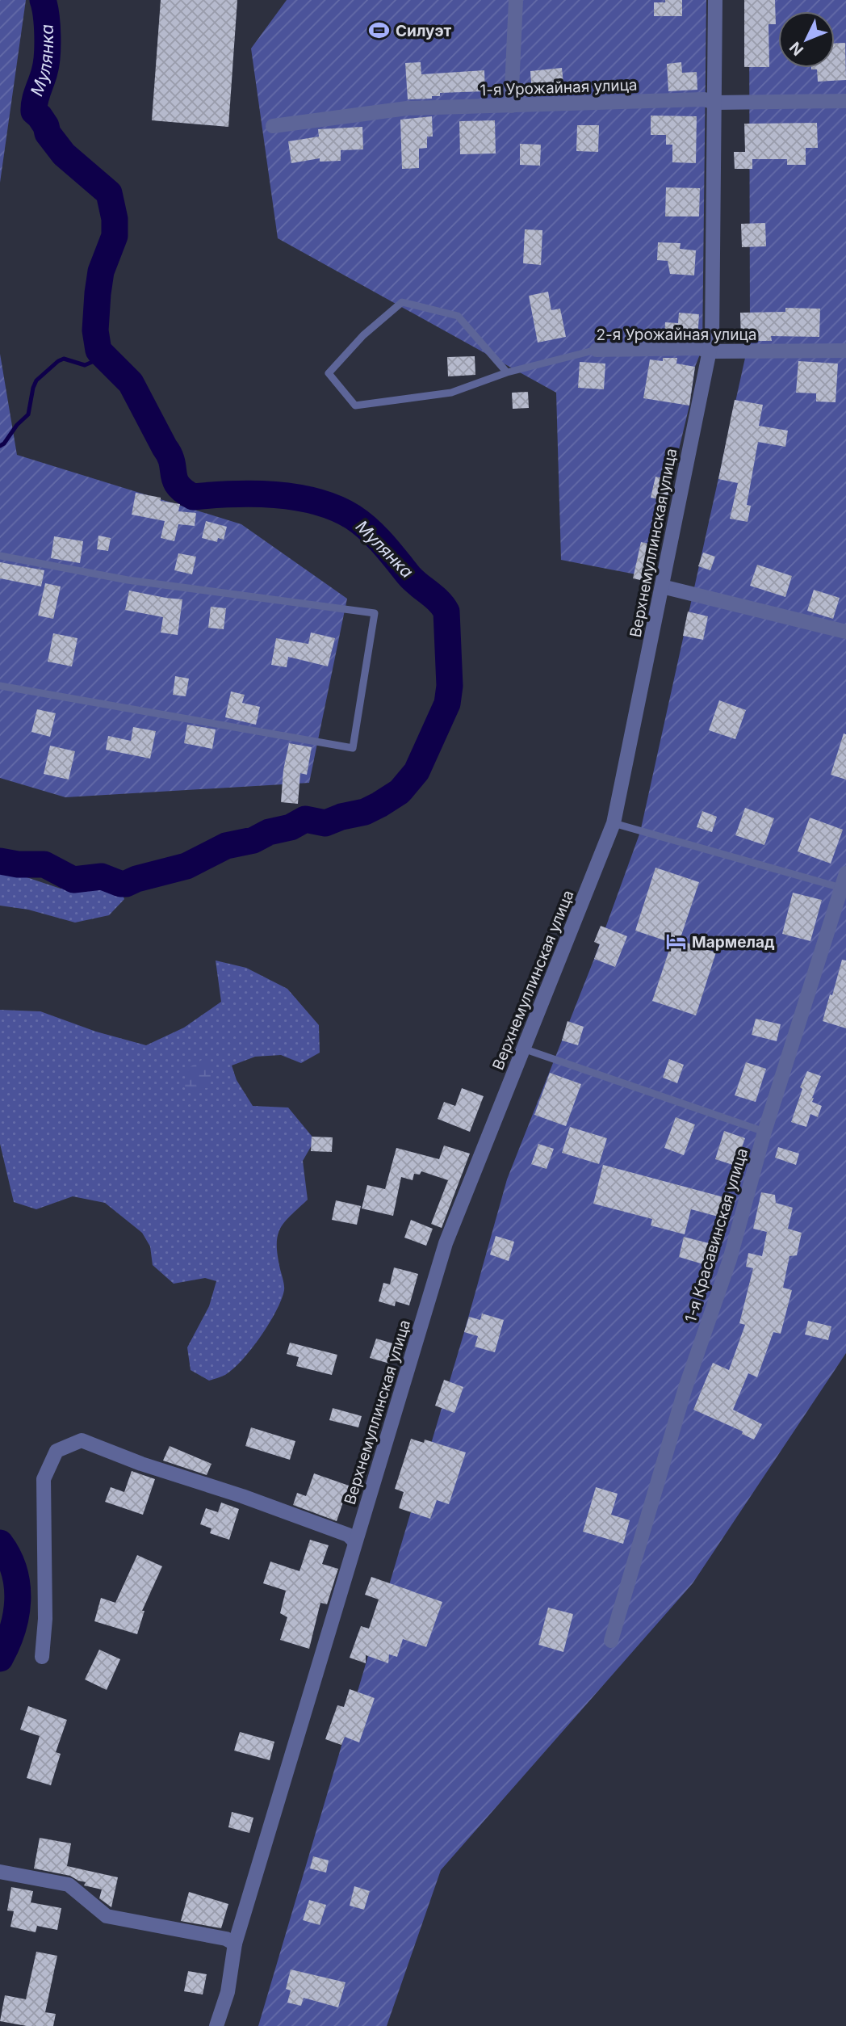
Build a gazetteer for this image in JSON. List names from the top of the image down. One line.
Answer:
{"streets":{"street":["1-я Урожайная улица","2-я Урожайная улица","Верхнемуллинская улица","1-я Красавинская улица"]},"crossings":[["1-я Урожайная улица","Верхнемуллинская улица"],["2-я Урожайная улица","Верхнемуллинская улица"]],"water":["Мулянка"],"places":{"sports":["Силуэт"],"hotel":["Мармелад"]},"north":"bottom left"}
